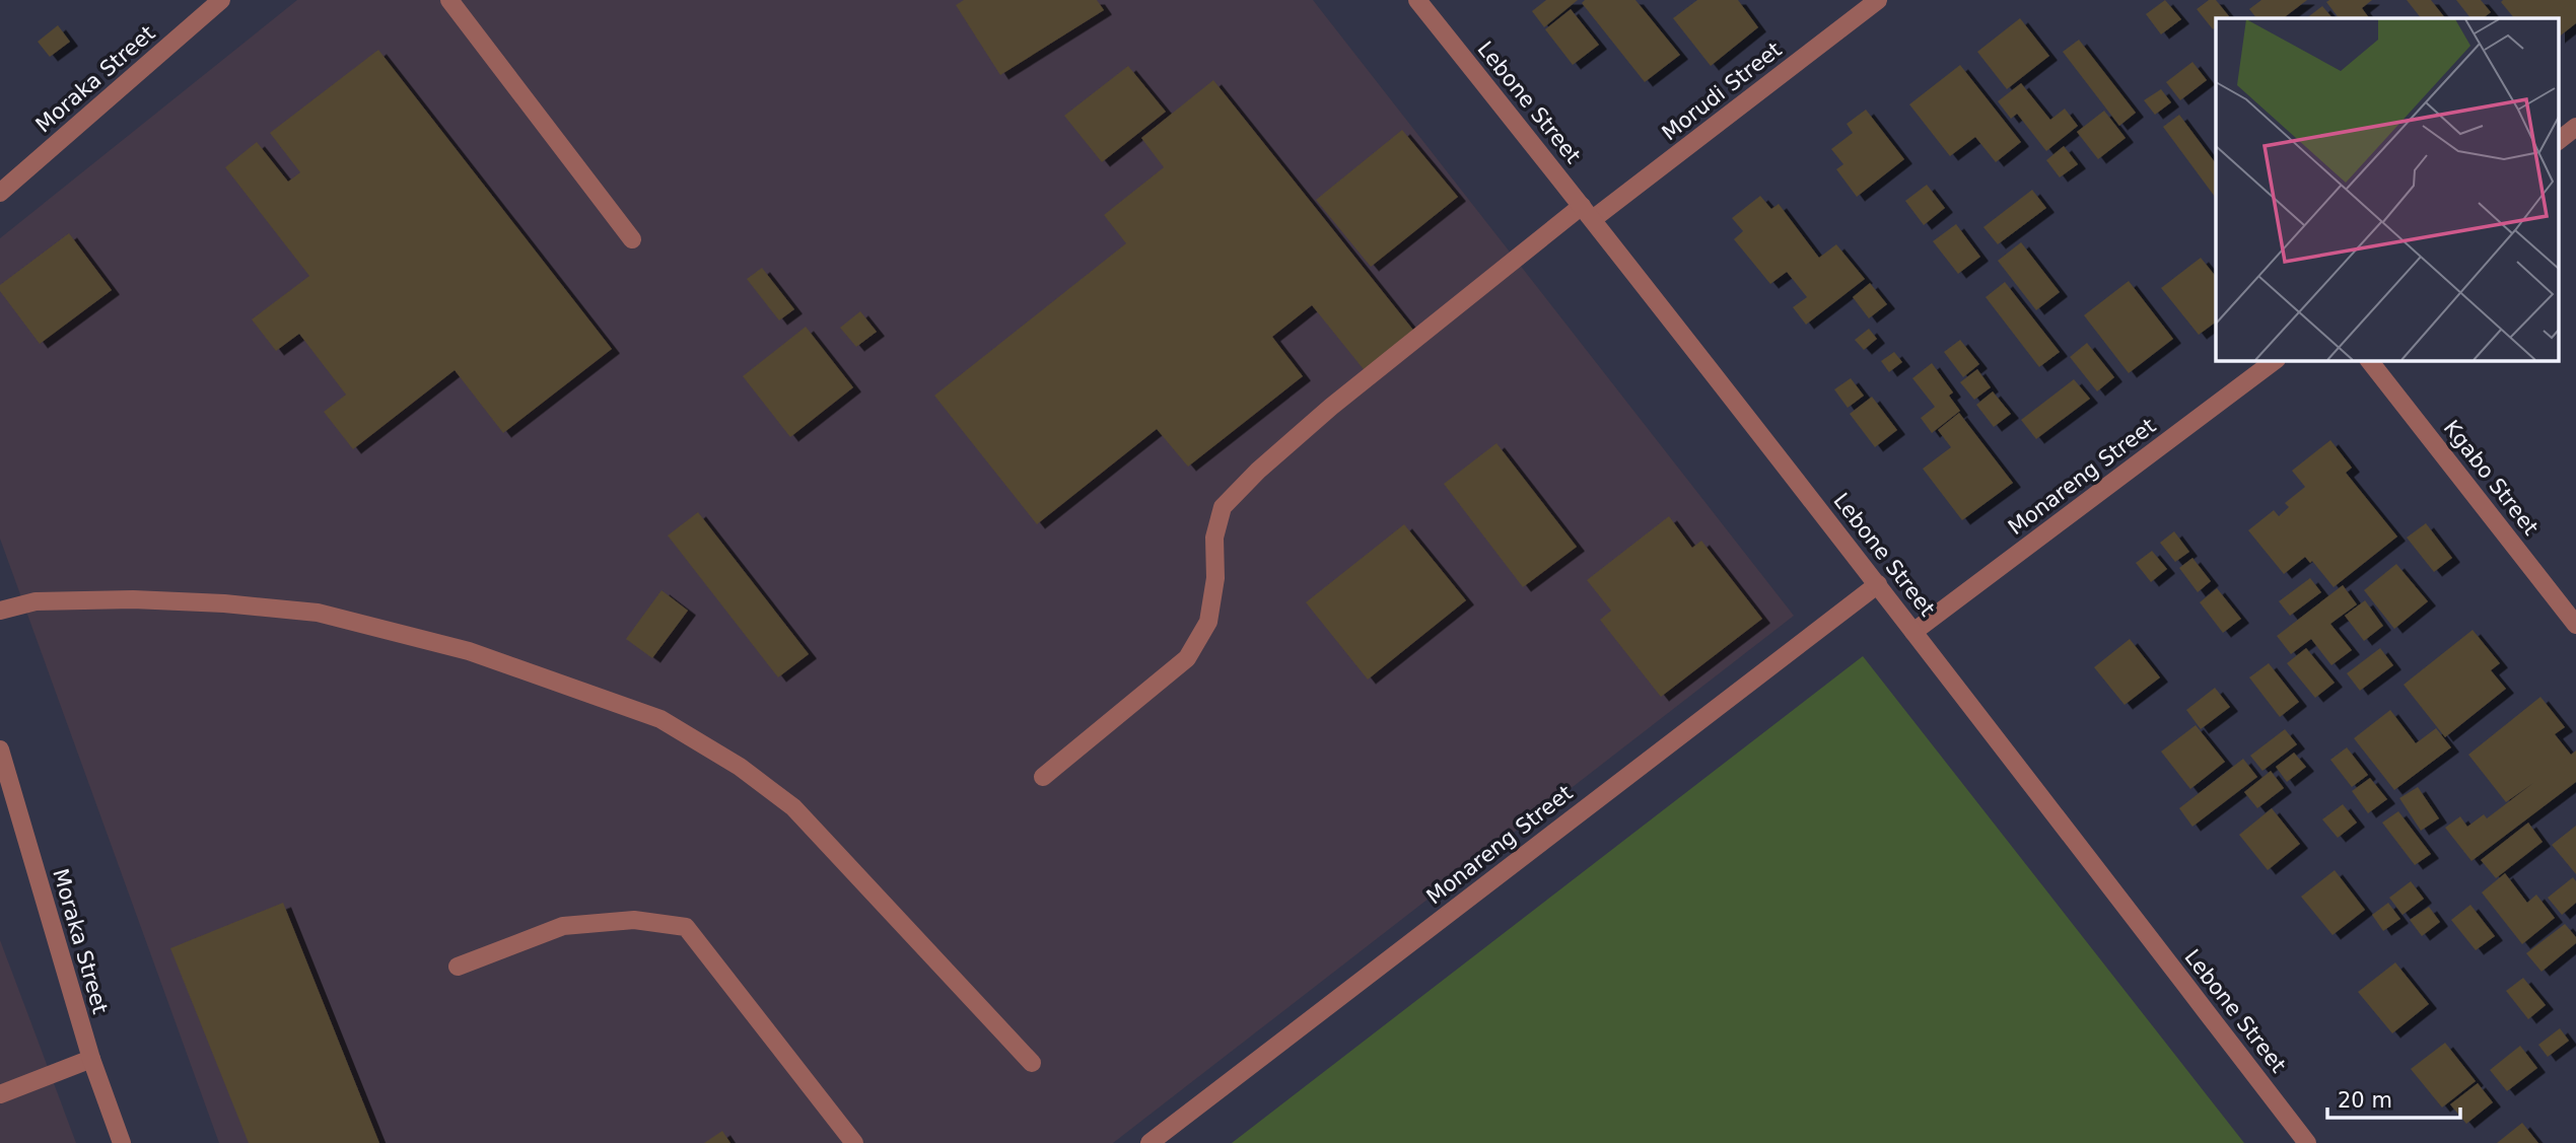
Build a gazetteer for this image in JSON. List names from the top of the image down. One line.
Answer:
{"streets":{"street":["Moraka Street","Morudi Street","Lebone Street","Monareng Street","Kgabo Street"]},"crossings":[["Morudi Street","Lebone Street"],["Lebone Street","Monareng Street"]],"scale_bar":"20 m"}
